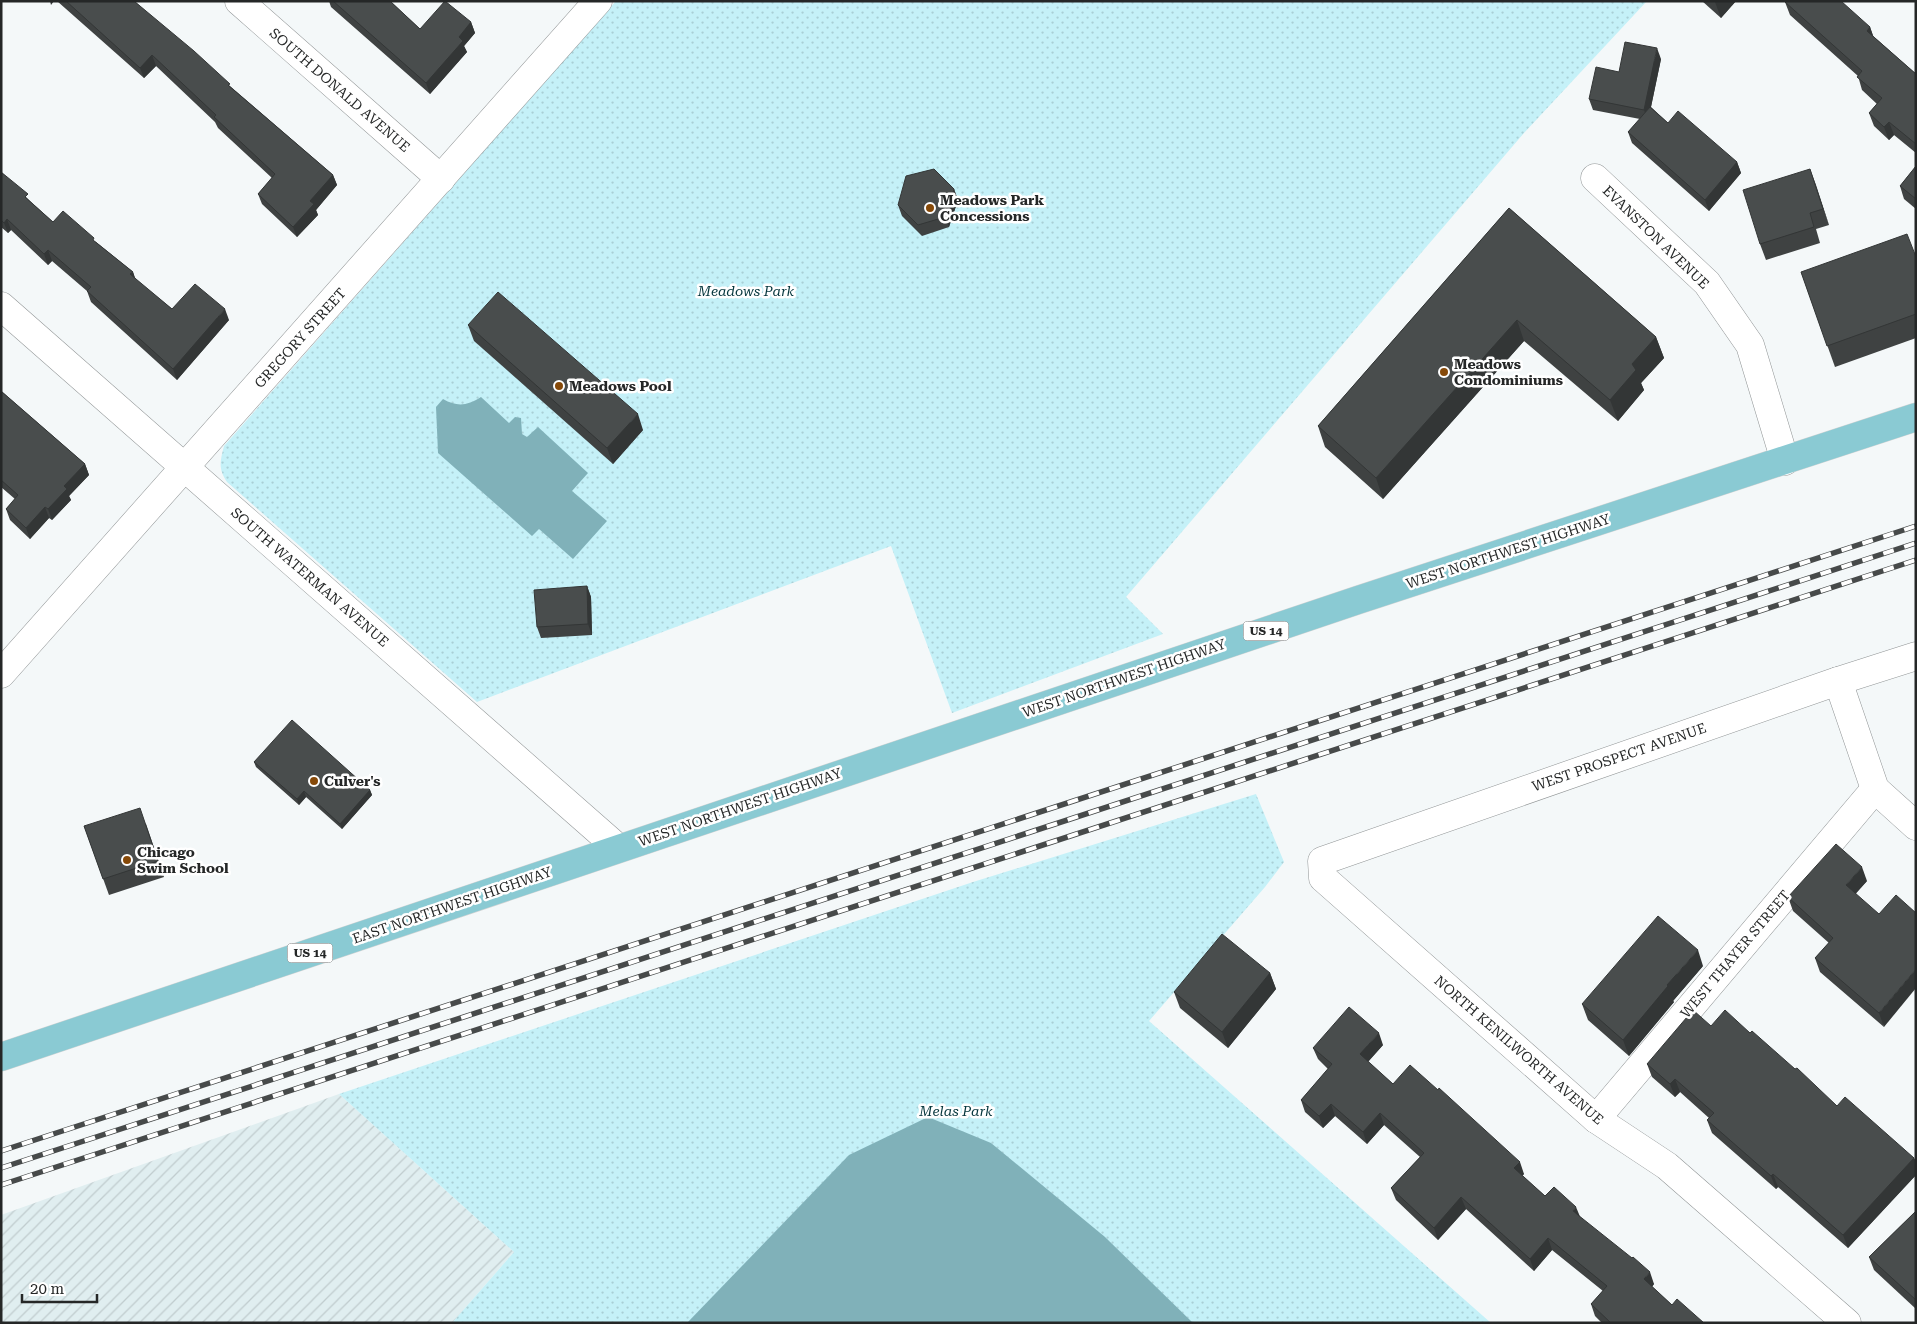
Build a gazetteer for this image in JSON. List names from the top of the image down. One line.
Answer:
{"streets":{"main road":["WEST NORTHWEST HIGHWAY","US 14","EAST NORTHWEST HIGHWAY"],"street":["SOUTH DONALD AVENUE","EVANSTON AVENUE","GREGORY STREET","SOUTH WATERMAN AVENUE","WEST PROSPECT AVENUE","WEST THAYER STREET","NORTH KENILWORTH AVENUE"]},"crossings":[["SOUTH DONALD AVENUE","GREGORY STREET"],["EVANSTON AVENUE","WEST NORTHWEST HIGHWAY"],["GREGORY STREET","SOUTH WATERMAN AVENUE"],["WEST NORTHWEST HIGHWAY","SOUTH WATERMAN AVENUE"],["WEST NORTHWEST HIGHWAY","EAST NORTHWEST HIGHWAY"],["SOUTH WATERMAN AVENUE","EAST NORTHWEST HIGHWAY"],["WEST PROSPECT AVENUE","NORTH KENILWORTH AVENUE"],["WEST THAYER STREET","NORTH KENILWORTH AVENUE"]],"parks":["Meadows Park","Melas Park"],"places":["Meadows Park Concessions","Meadows Condominiums","Meadows Pool","Culver's","Chicago Swim School"],"scale_bar":"20 m"}
